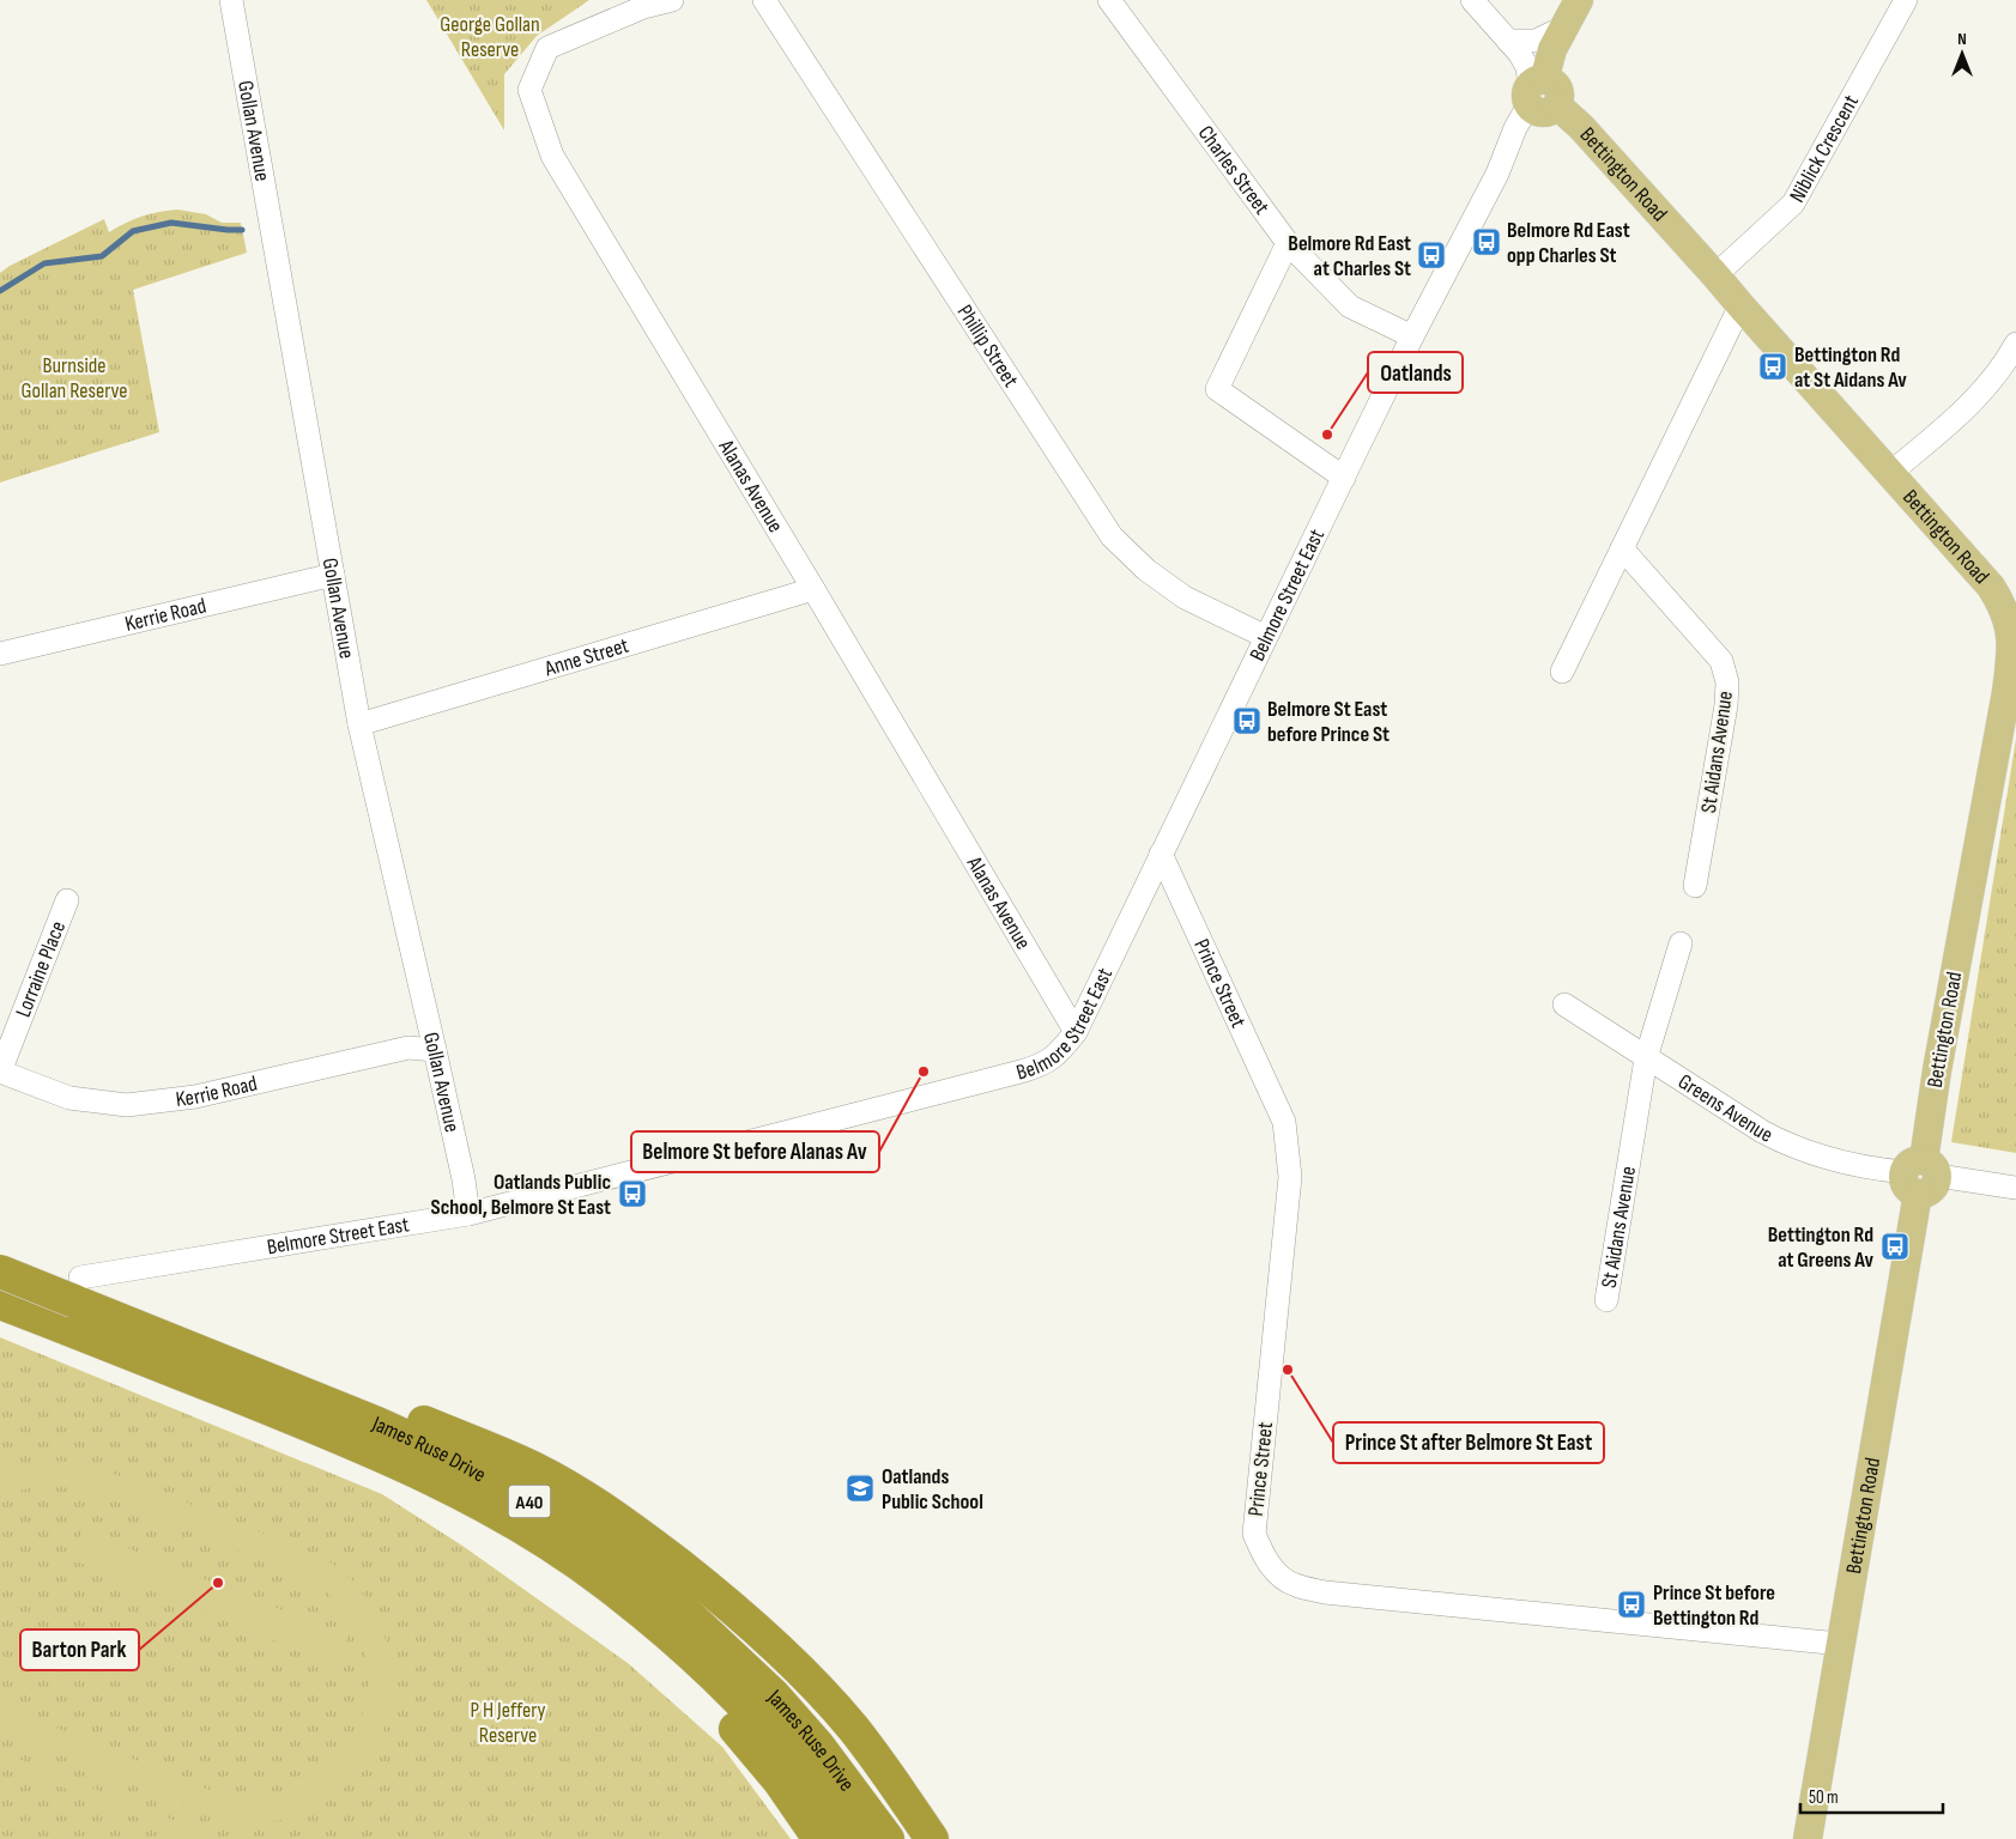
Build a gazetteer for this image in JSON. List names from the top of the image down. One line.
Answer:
{"streets":{"highway":["James Ruse Drive","A40"],"main road":["Bettington Road"],"street":["Gollan Avenue","Niblick Crescent","Charles Street","Phillip Street","Alanas Avenue","Belmore Street East","Kerrie Road","Anne Street","St Aidans Avenue","Lorraine Place","Prince Street","Greens Avenue"]},"crossings":[["Gollan Avenue","Belmore Street East"],["Gollan Avenue","Kerrie Road"],["Gollan Avenue","Anne Street"],["Niblick Crescent","Bettington Road"],["Charles Street","Belmore Street East"],["Bettington Road","Belmore Street East"],["Bettington Road","Prince Street"],["Bettington Road","Greens Avenue"],["Phillip Street","Belmore Street East"],["Alanas Avenue","Belmore Street East"],["Alanas Avenue","Anne Street"],["Belmore Street East","Prince Street"],["Belmore Street East","James Ruse Drive"],["Kerrie Road","Lorraine Place"],["St Aidans Avenue","Greens Avenue"]],"parks":["George Gollan Reserve","Burnside Gollan Reserve","P H Jeffery Reserve"],"places":{"bus stop":["Belmore Rd East opp Charles St","Belmore Rd East at Charles St","Bettington Rd at St Aidans Av","Belmore St East before Prince St","Oatlands Public School, Belmore St East","Bettington Rd at Greens Av","Prince St before Bettington Rd"],"other":["Oatlands","Belmore St before Alanas Av","Prince St after Belmore St East","Barton Park"],"school or university":["Oatlands Public School"]},"scale_bar":"50 m","north":"top"}
